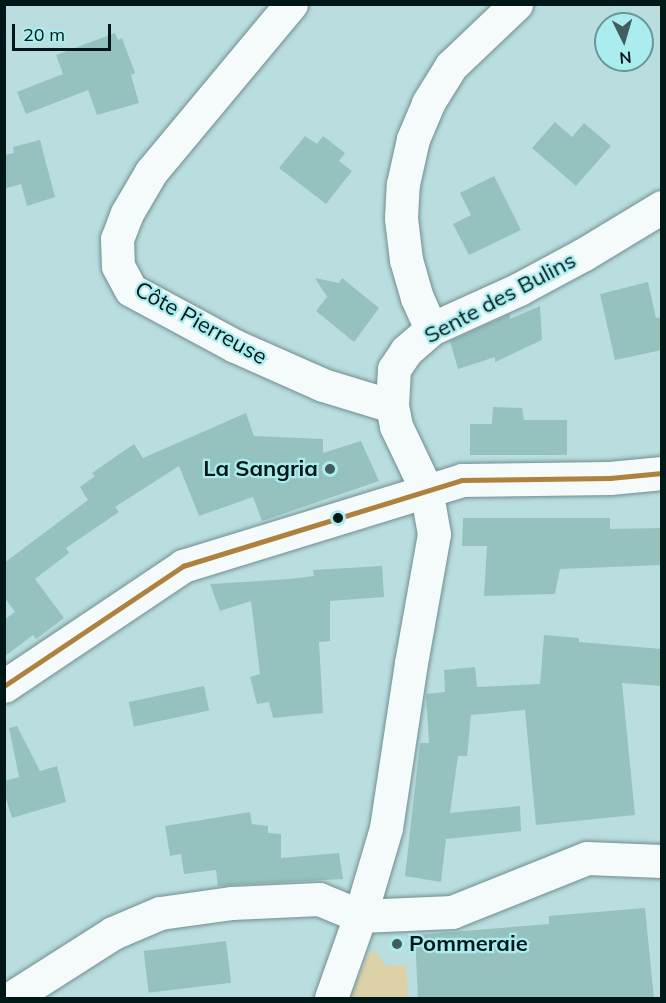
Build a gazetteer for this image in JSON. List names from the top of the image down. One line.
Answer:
{"streets":{"street":["Sente des Bulins","Côte Pierreuse"]},"crossings":[["Sente des Bulins","Côte Pierreuse"]],"places":["La Sangria","Pommeraie"],"scale_bar":"20 m","north":"bottom"}
